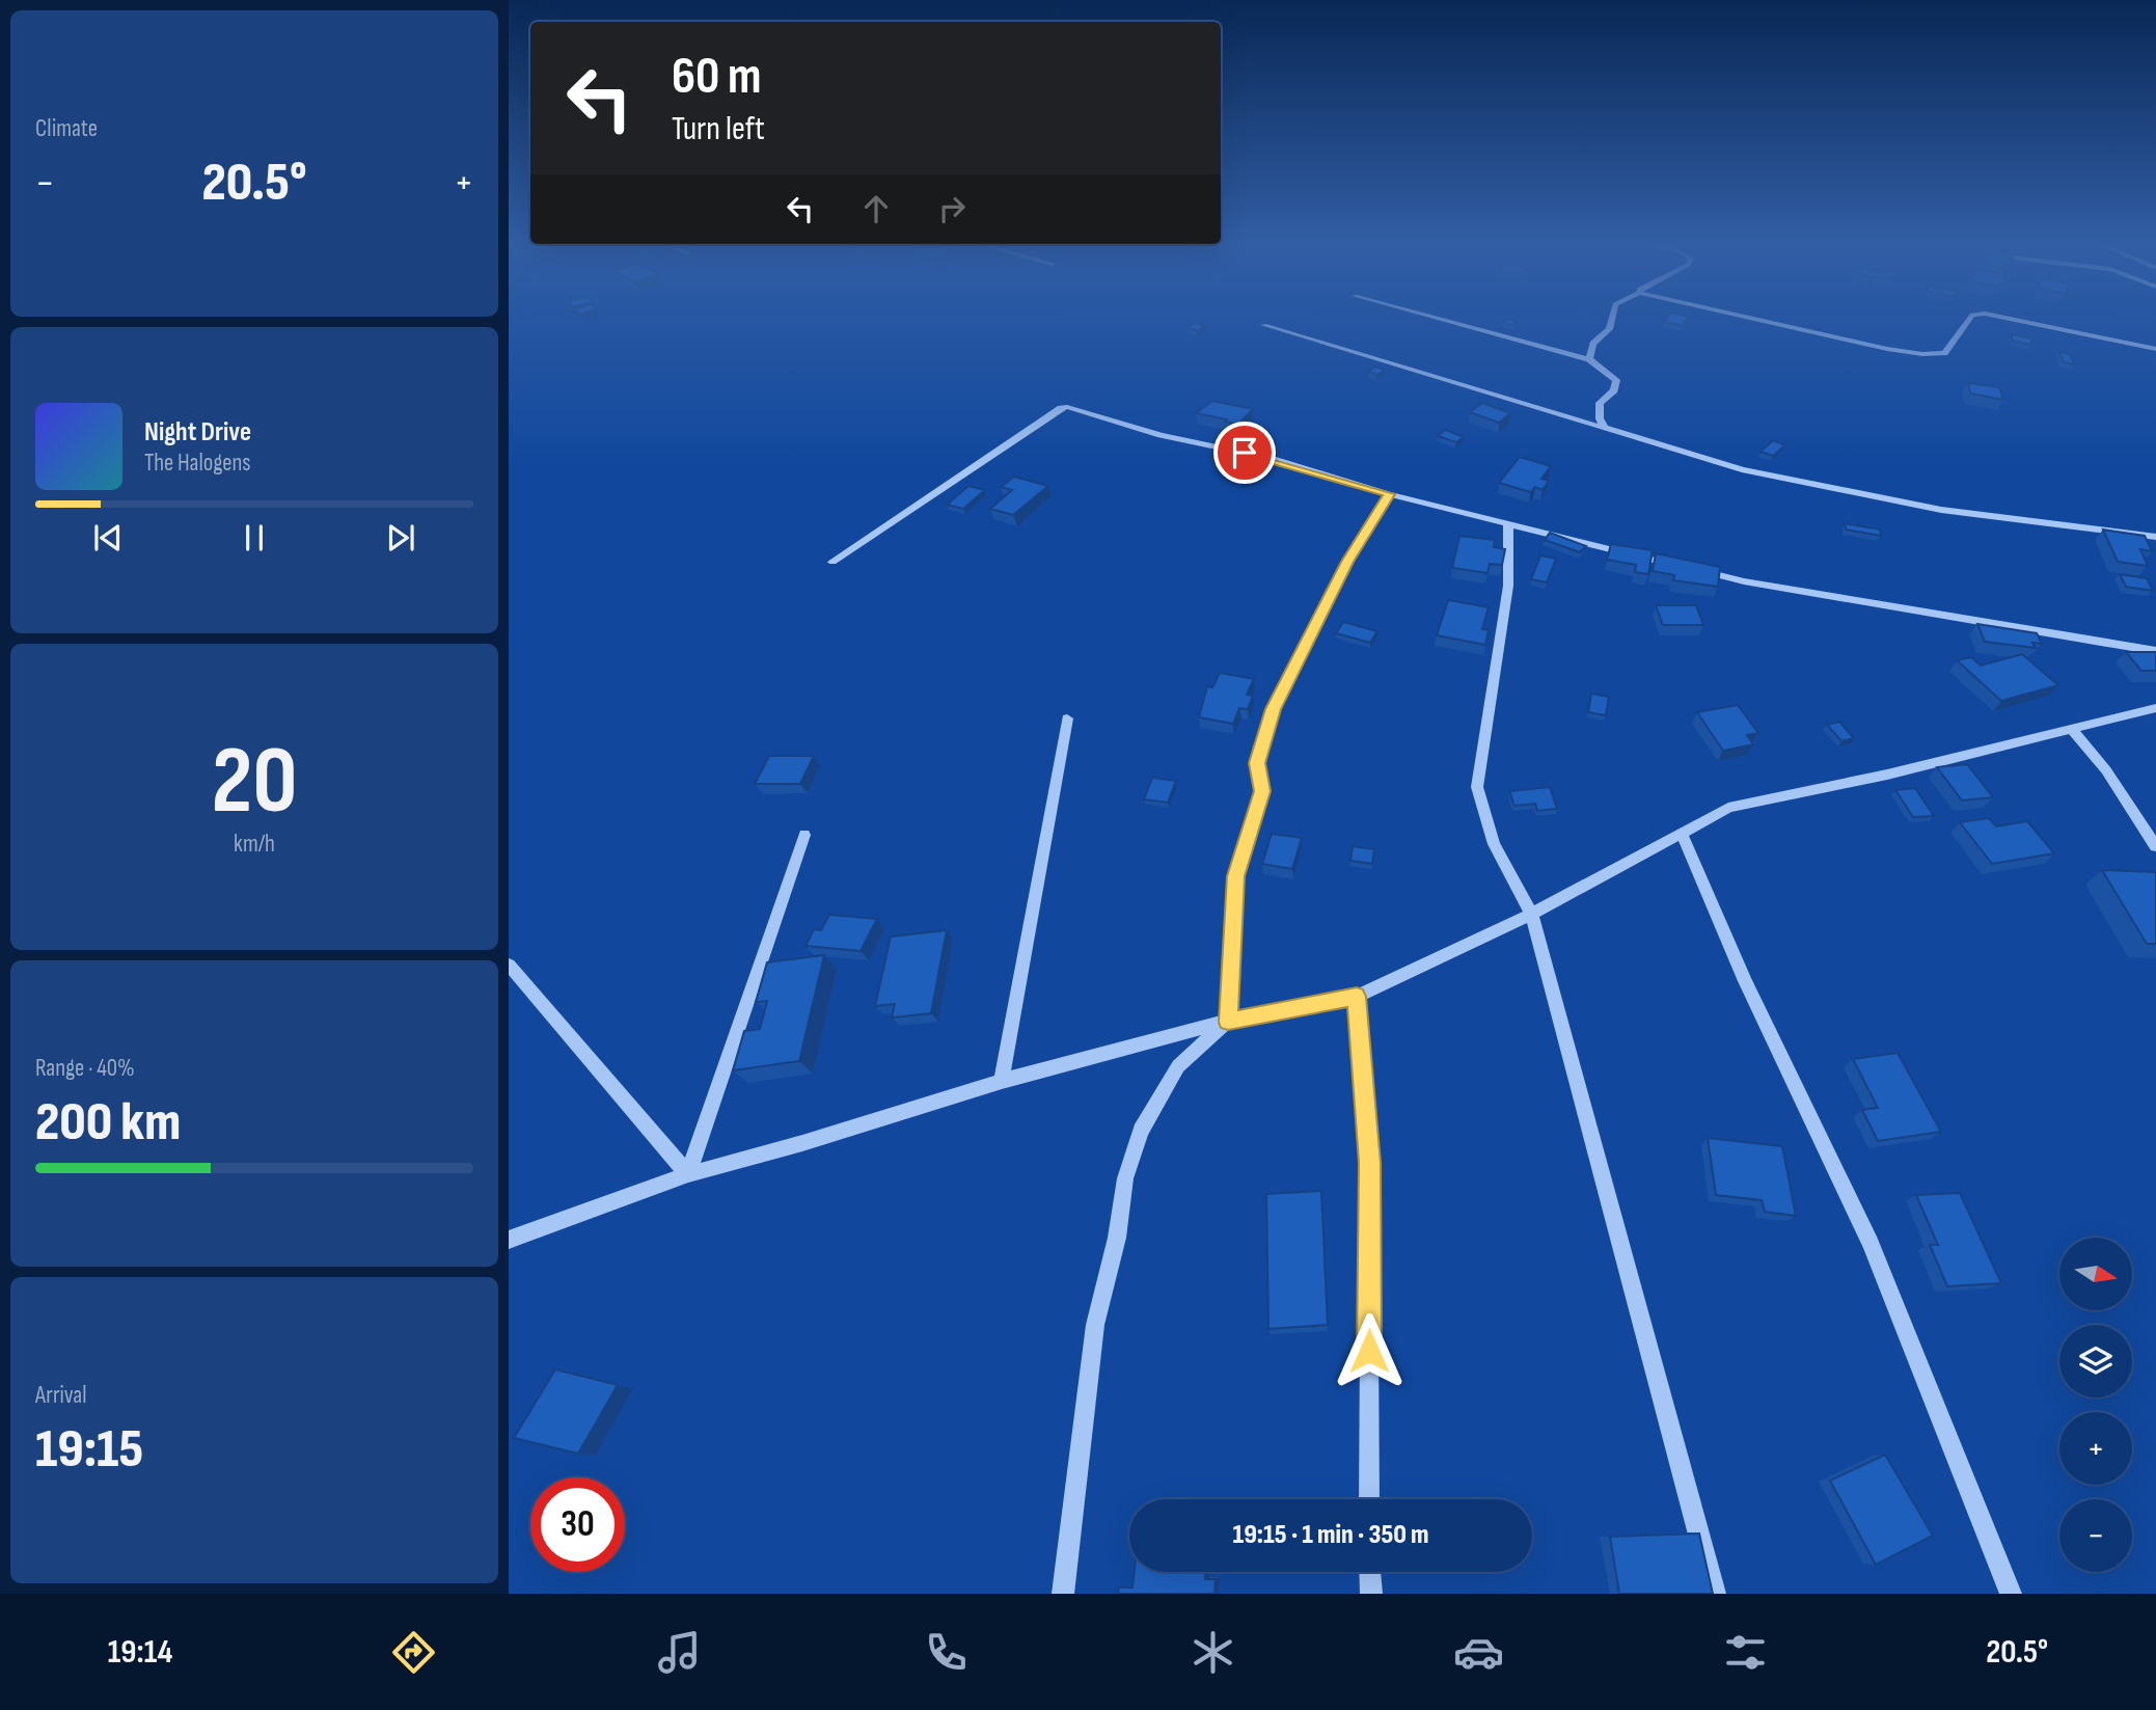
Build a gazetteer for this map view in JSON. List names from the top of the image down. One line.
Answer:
{"north":"right","page":{"tile":["Climate",["20","km/h"],["Range · 40%","200 km"],["Arrival","19:15"]],"turn":["60 m","Turn left"],"heat":["−","20.5°","+"],"song":["Night Drive","The Halogens"],"map_buttons":["+","−"],"limit":"30","trip":"19:15 · 1 min · 350 m","tabs":["19:14","20.5°"]}}
